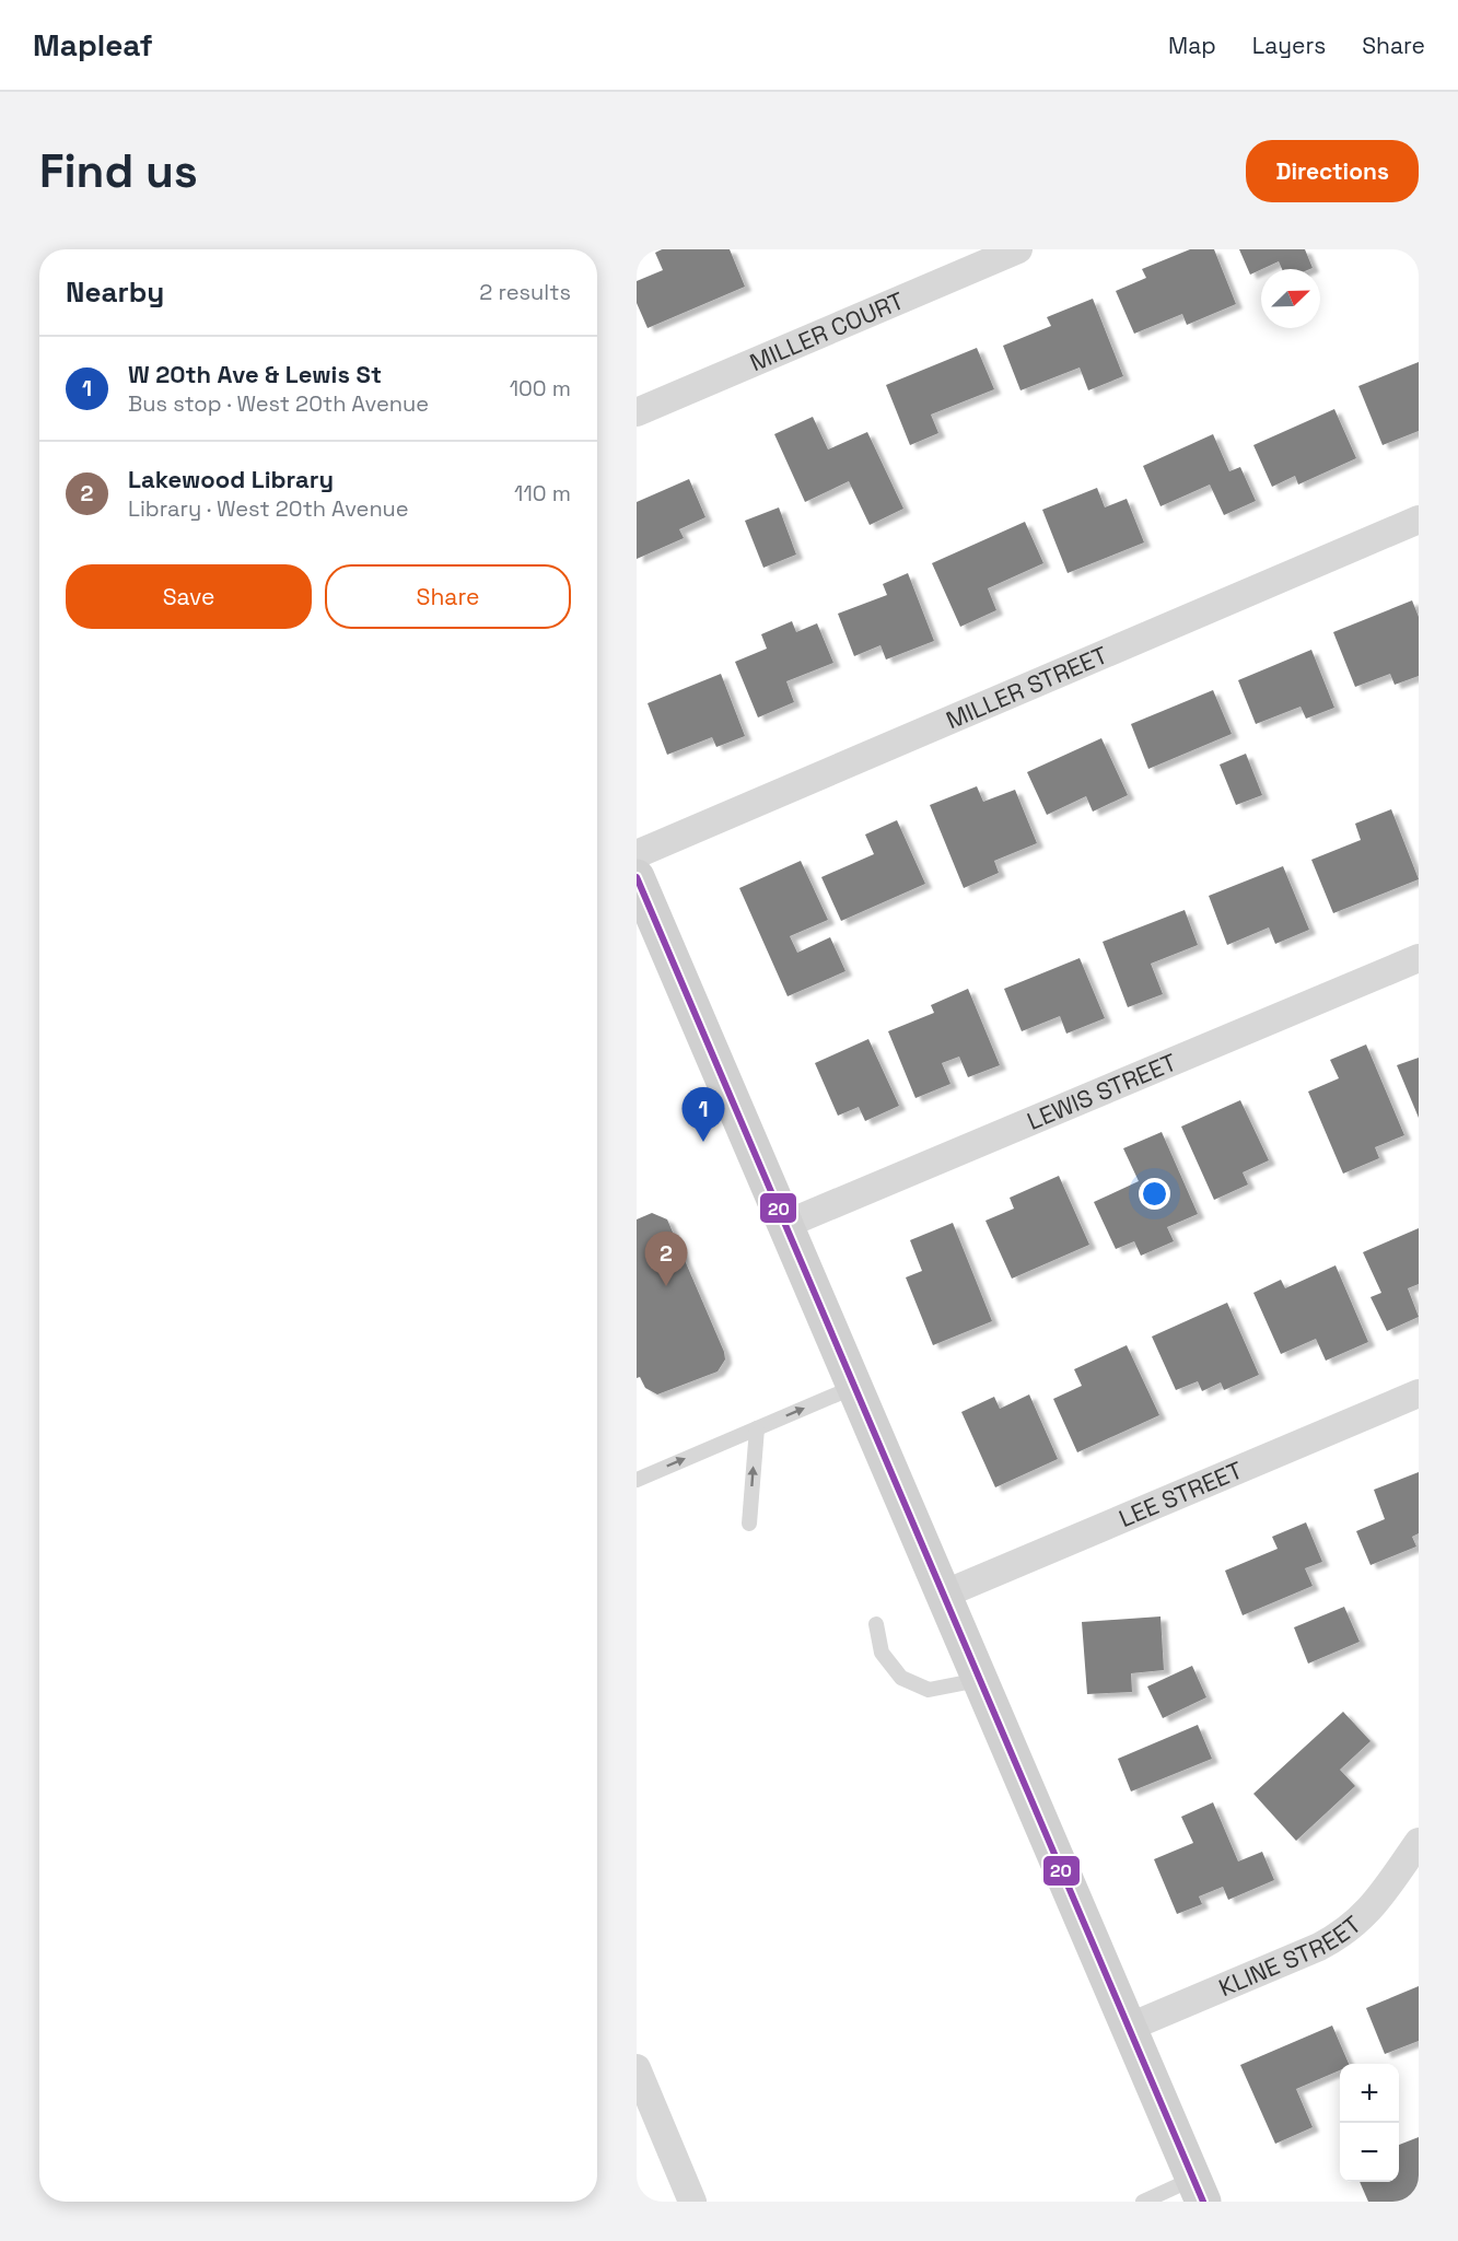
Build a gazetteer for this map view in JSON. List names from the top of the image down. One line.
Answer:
{"streets":{"street":["MILLER COURT","MILLER STREET","LEWIS STREET","LEE STREET","KLINE STREET"]},"lines":["transit line 20"],"north":"top right","page":{"header":"Mapleaf","nav":["Map","Layers","Share"],"buttons":["Directions",["Save","Share"]],"title":"Find us","heading":["Nearby","2 results"],"list":[{"mark":"1","name":"W 20th Ave & Lewis St","note":"Bus stop · West 20th Avenue","value":"100 m"},{"mark":"2","name":"Lakewood Library","note":"Library · West 20th Avenue","value":"110 m"}],"pins":["1","2"],"map_buttons":["+","−"]}}
